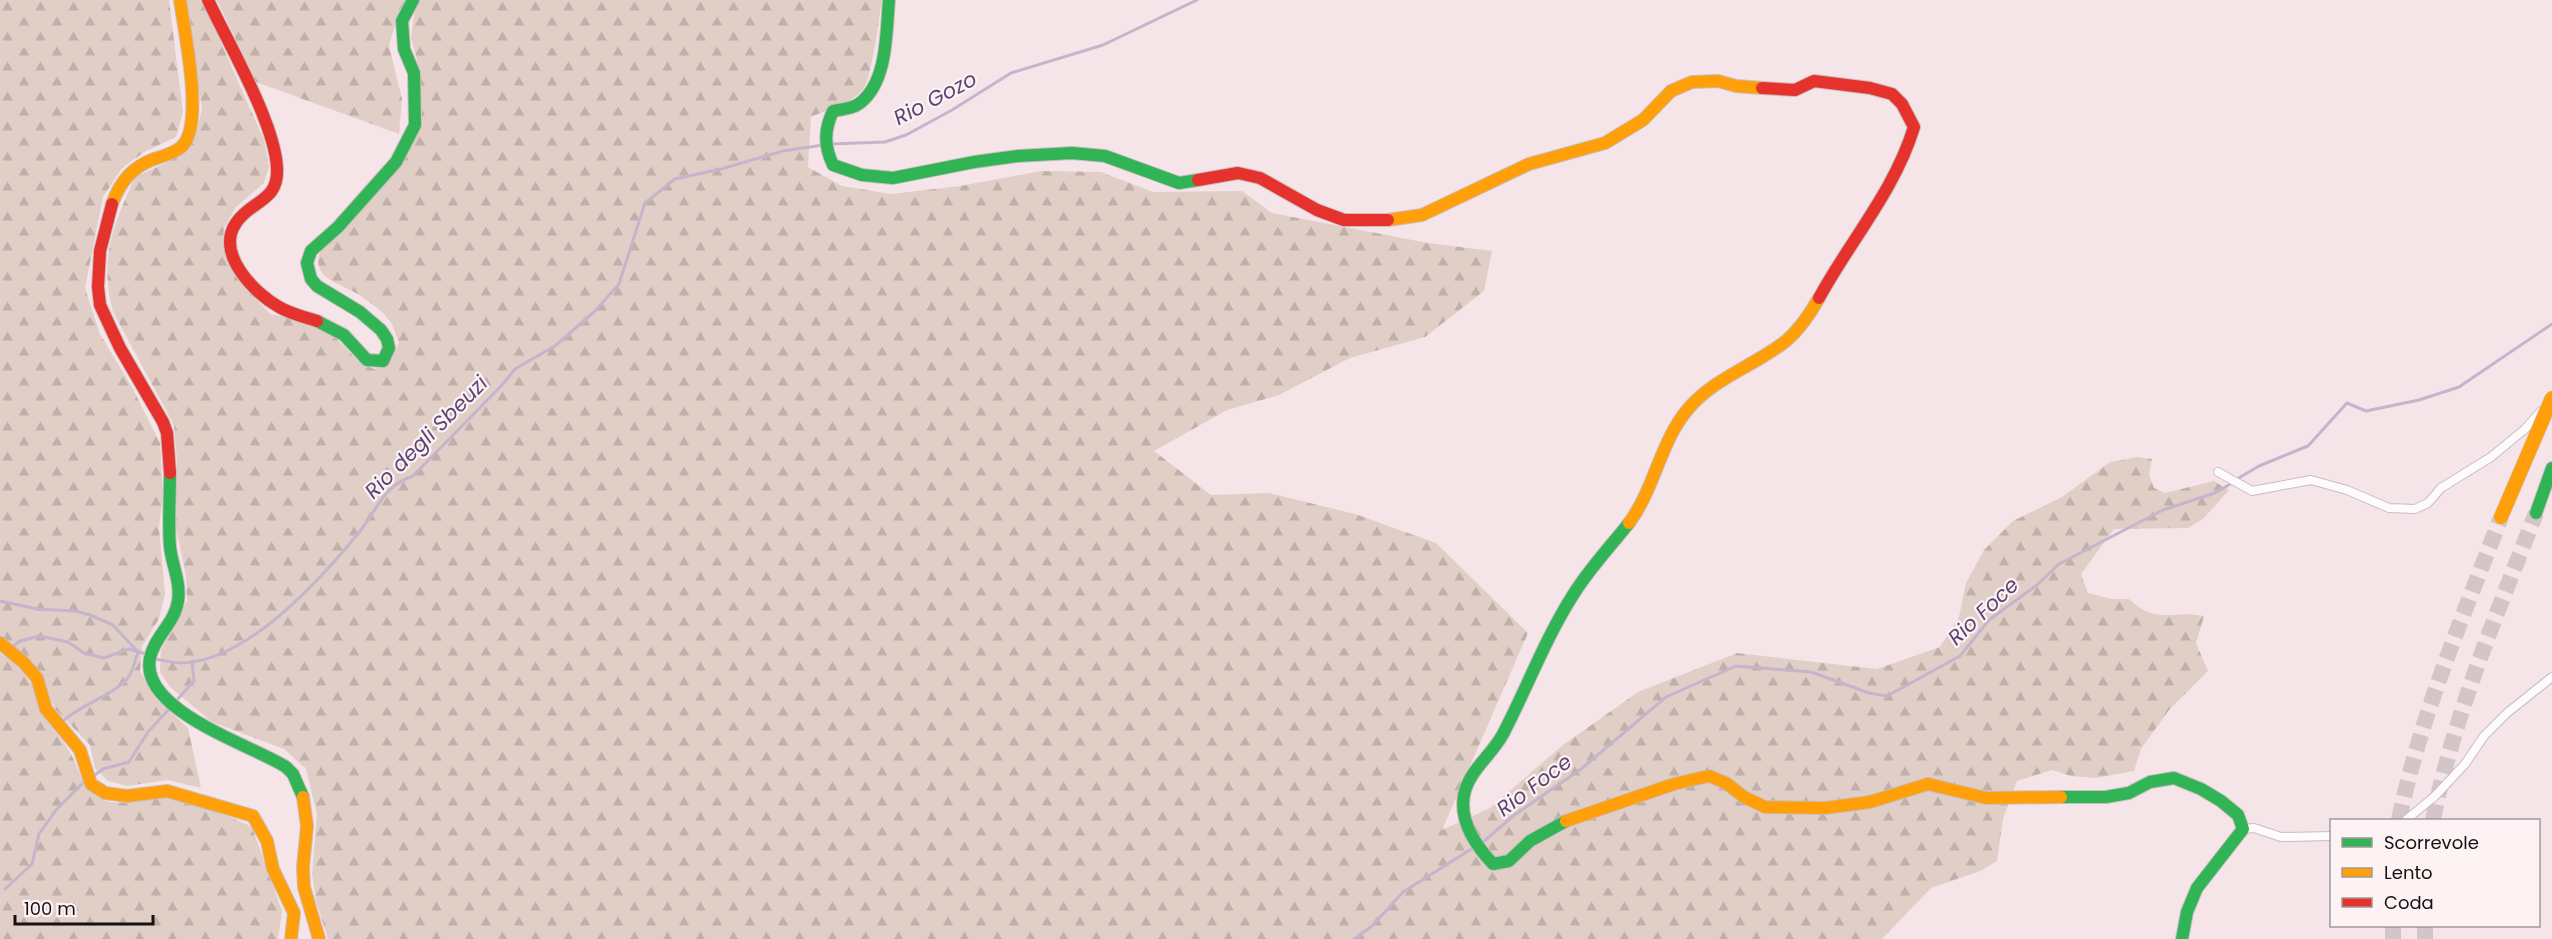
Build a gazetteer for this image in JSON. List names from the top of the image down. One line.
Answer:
{"water":["Rio Gozo","Rio degli Sbeuzi","Rio Foce"],"legend":["Scorrevole","Lento","Coda"],"scale_bar":"100 m"}
